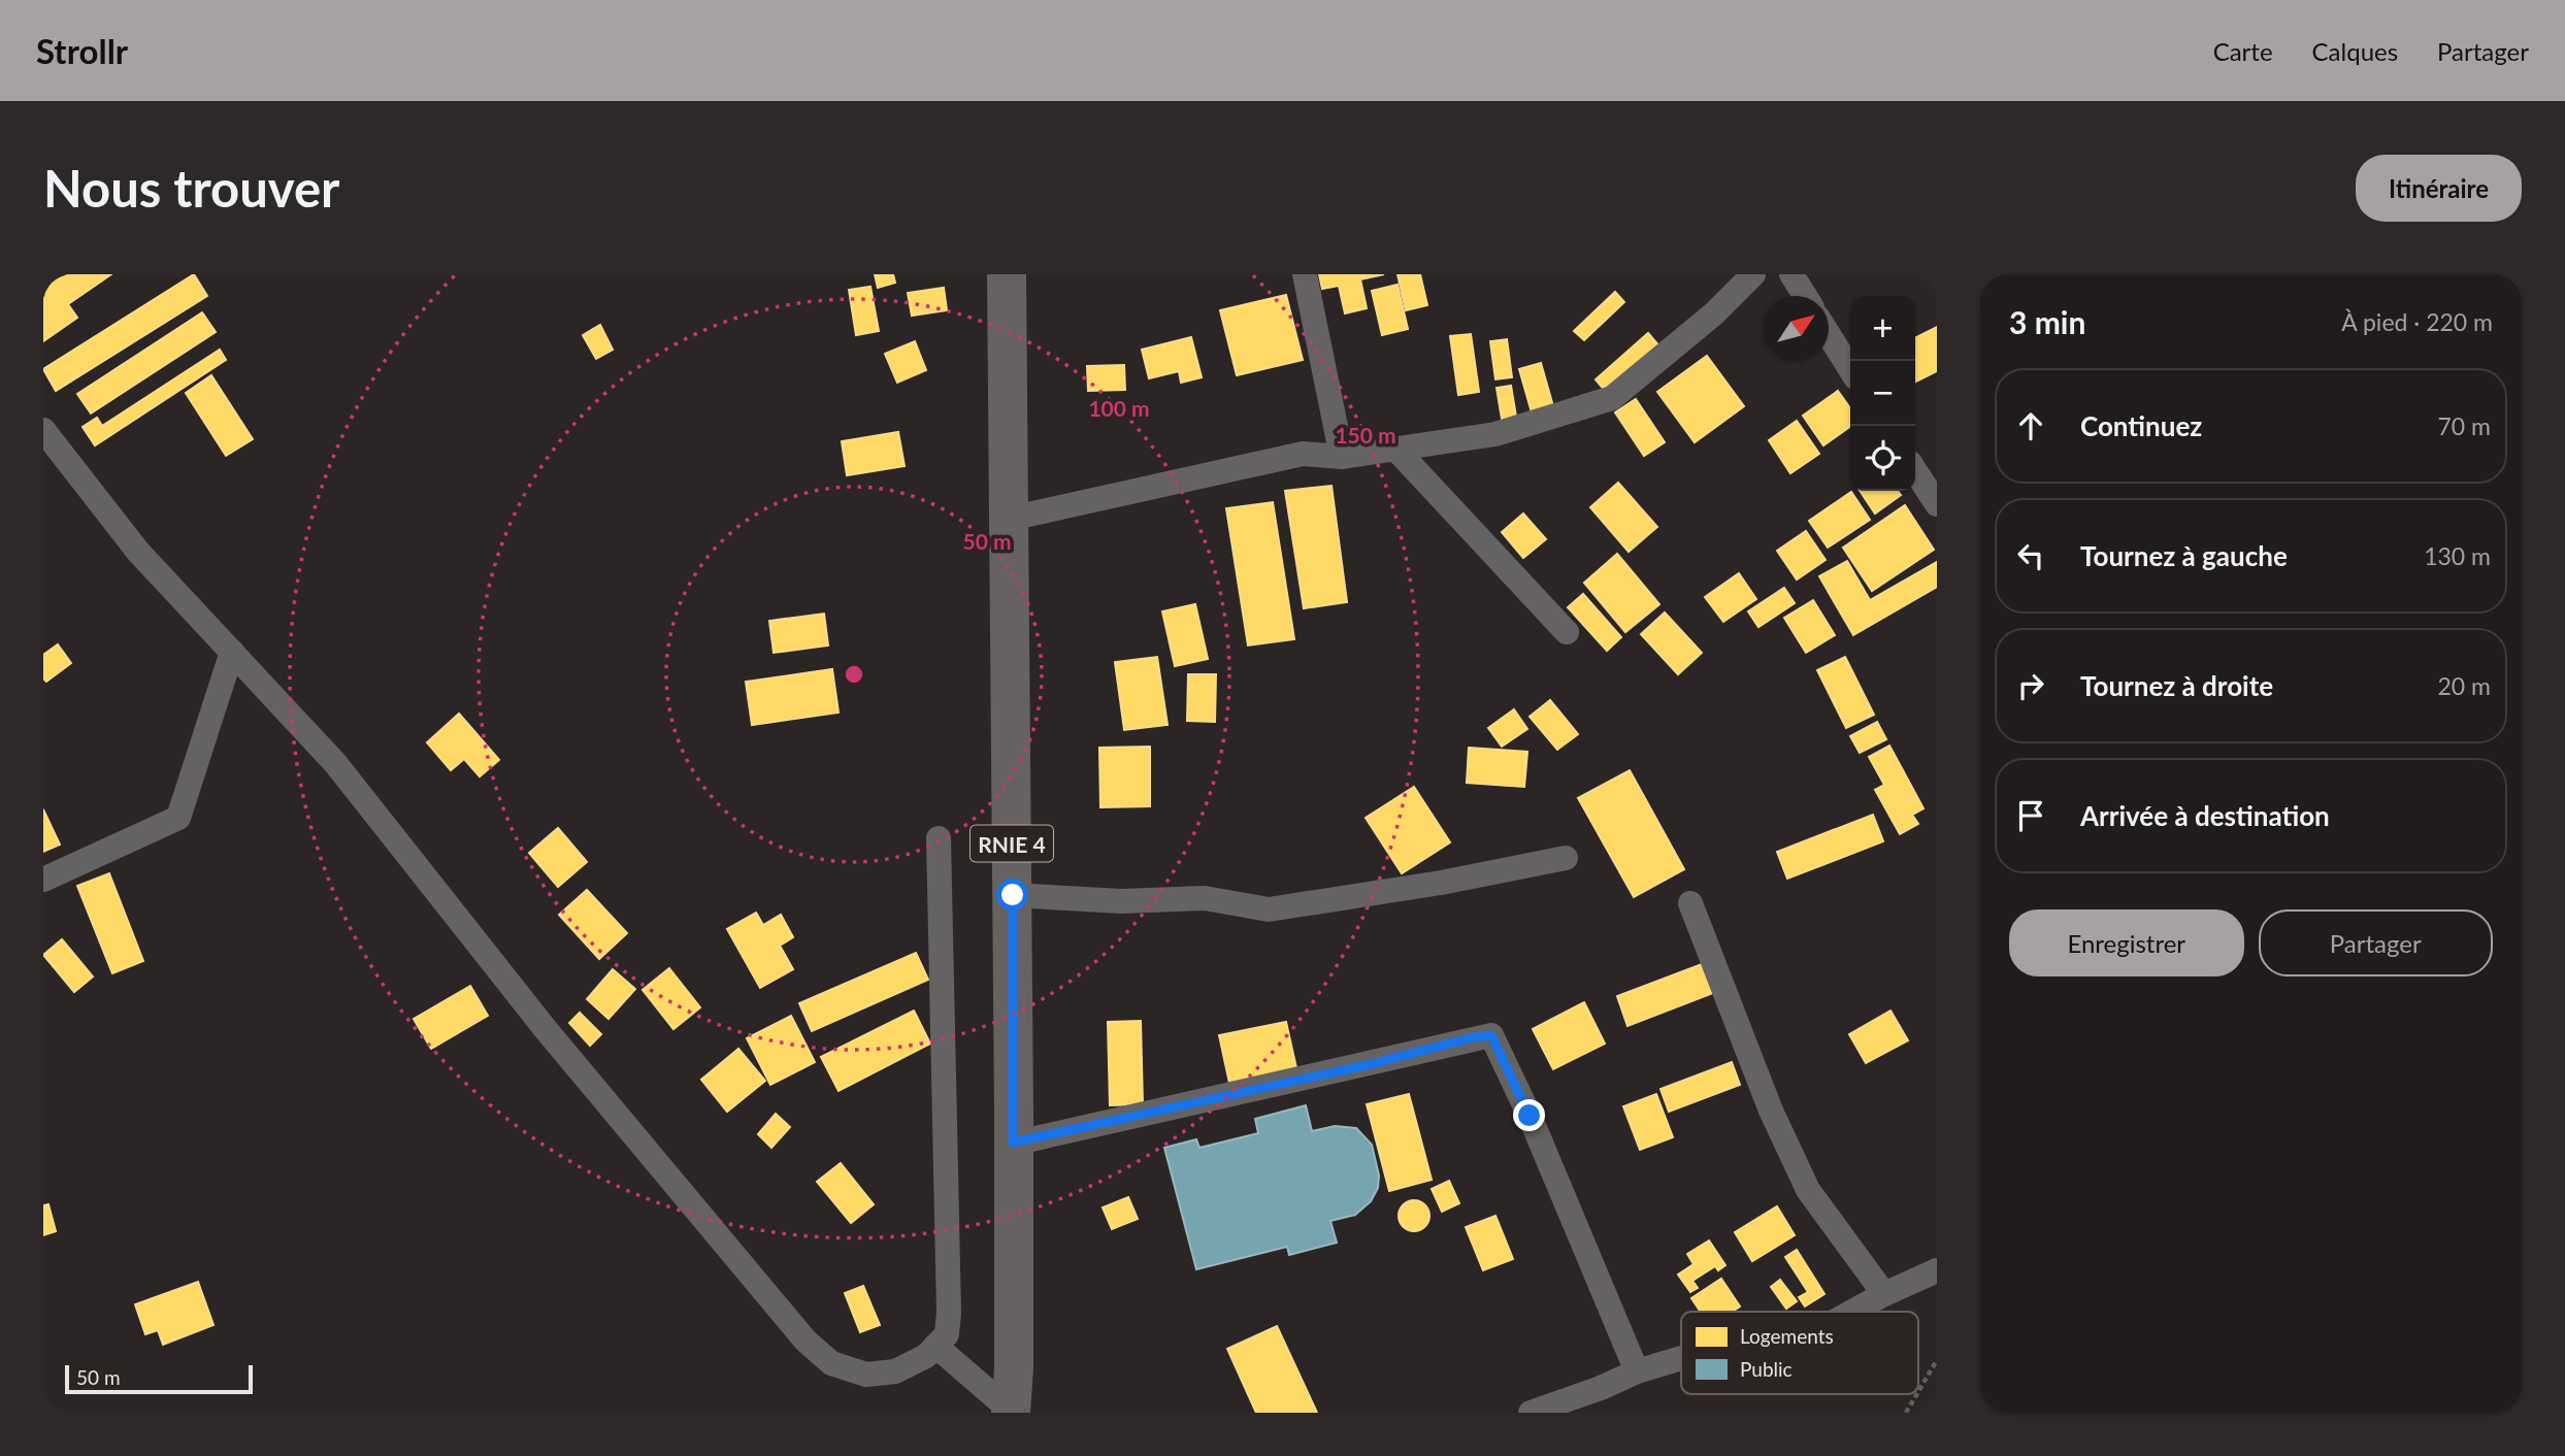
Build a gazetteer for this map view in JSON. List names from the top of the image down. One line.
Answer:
{"streets":{"main road":["RNIE 4"]},"legend":["Logements","Public"],"scale_bar":"50 m","north":"top right","page":{"header":"Strollr","nav":["Carte","Calques","Partager"],"buttons":["Itinéraire",["Enregistrer","Partager"]],"title":"Nous trouver","heading":["3 min","À pied · 220 m"],"map_buttons":["+","−"],"list":[["Continuez","70 m"],["Tournez à gauche","130 m"],["Tournez à droite","20 m"],"Arrivée à destination"],"scale":"50 m"},"rings":["100 m","150 m","50 m"]}
